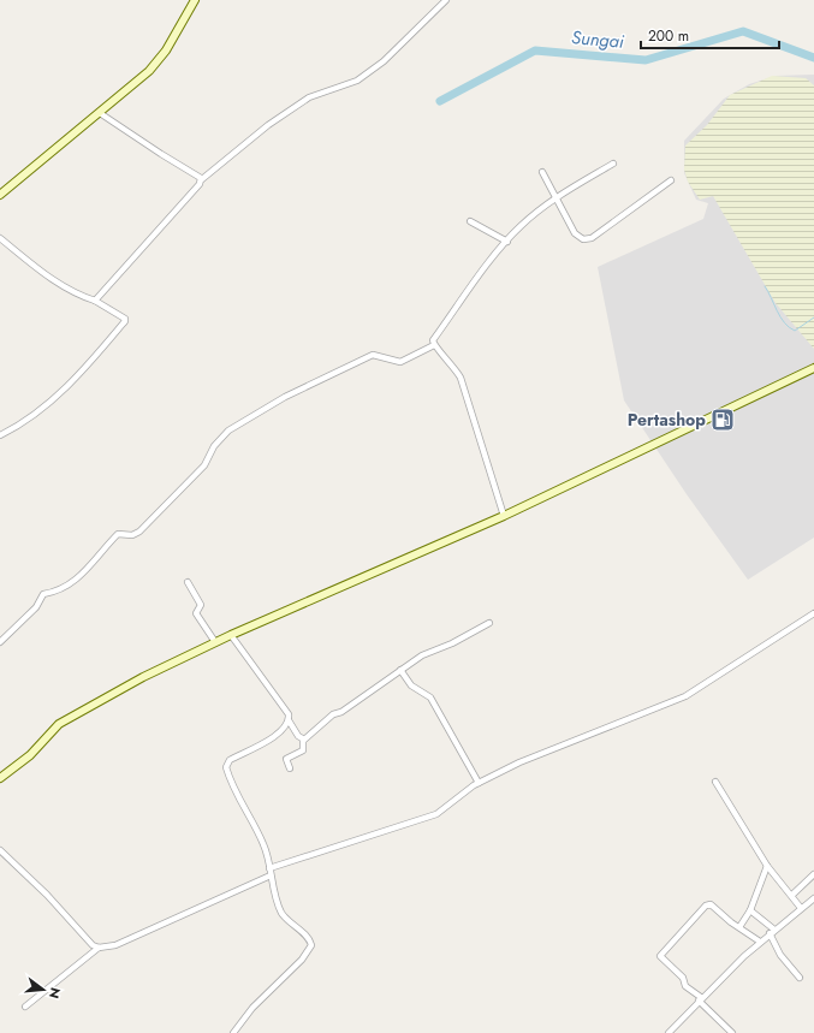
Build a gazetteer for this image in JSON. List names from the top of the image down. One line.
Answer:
{"water":["Sungai"],"places":{"fuel station":["Pertashop"]},"scale_bar":"200 m","north":"right"}
